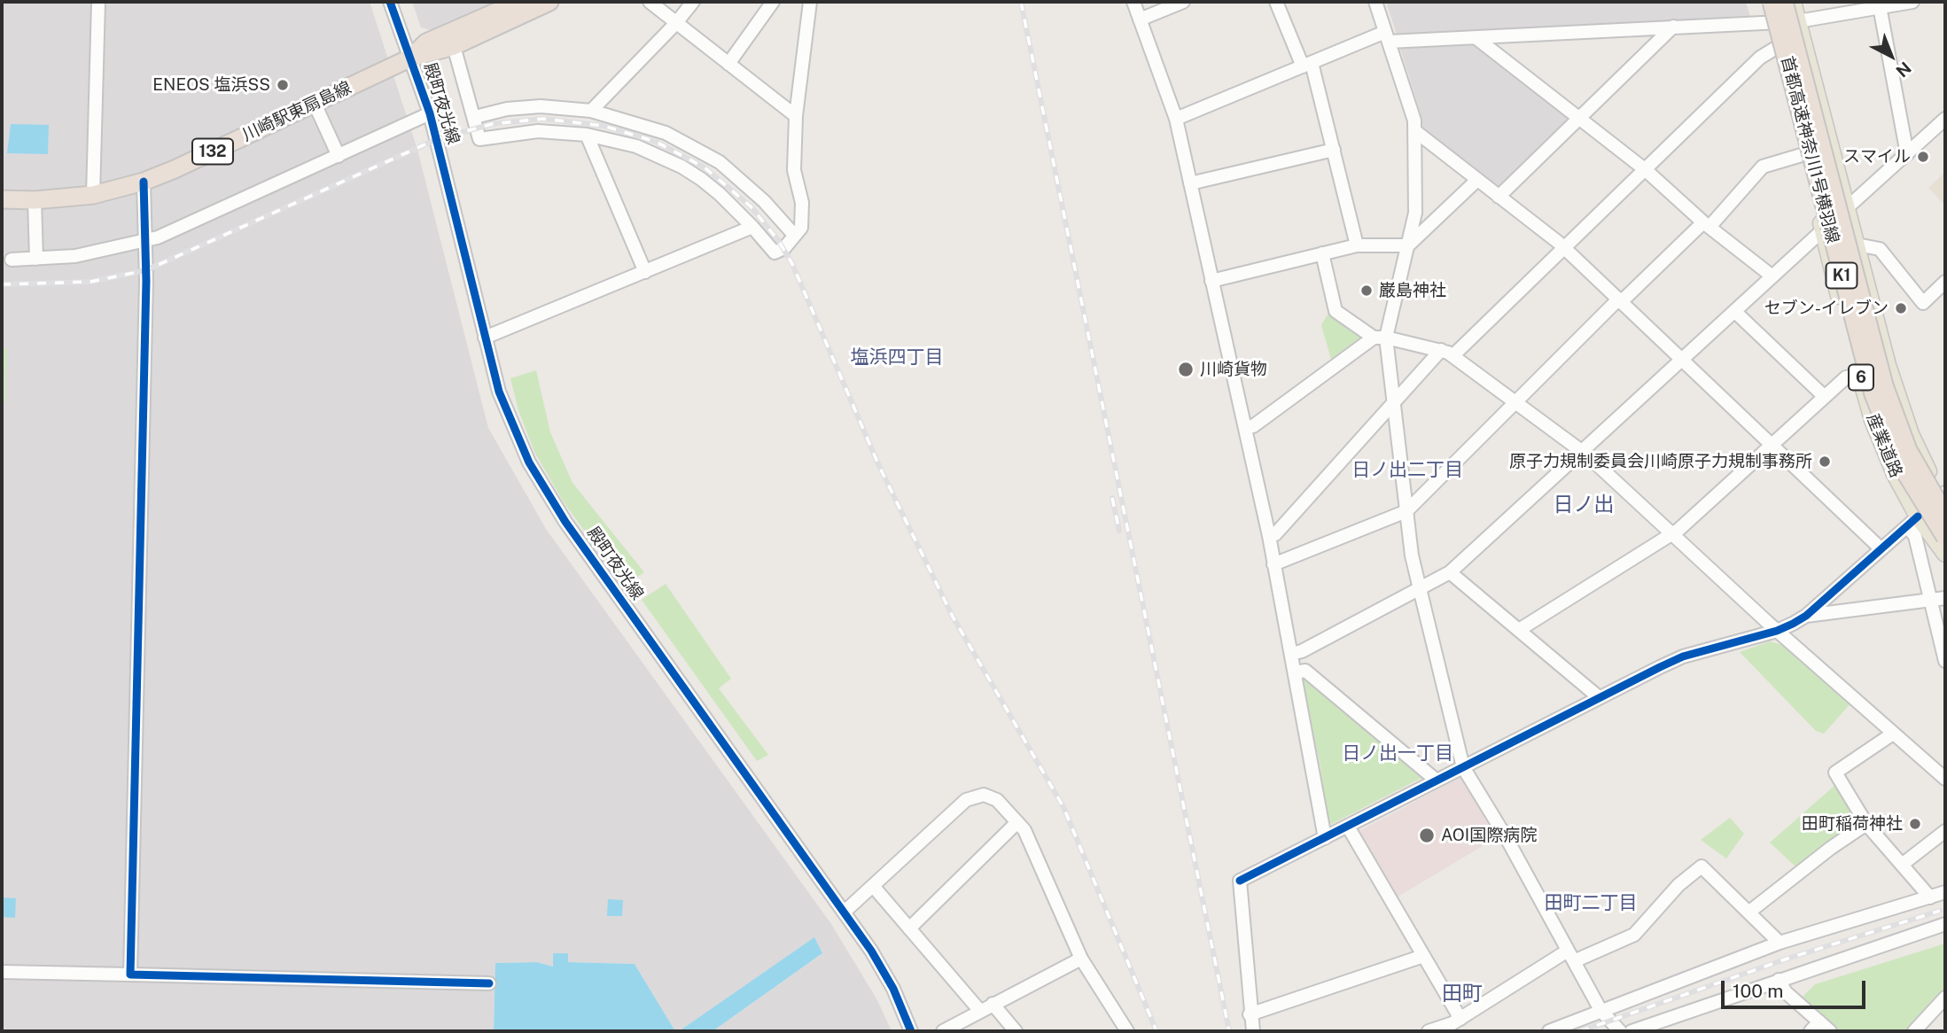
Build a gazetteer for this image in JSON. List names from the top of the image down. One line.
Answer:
{"streets":{"highway":["川崎駅東扇島線","首都高速神奈川1号横羽線","132","K1"],"main road":["6","産業道路"],"street":["殿町夜光線"]},"crossings":[["殿町夜光線","川崎駅東扇島線"]],"districts":["塩浜四丁目","日ノ出二丁目","日ノ出","日ノ出一丁目","田町二丁目","田町"],"places":["ENEOS 塩浜SS","スマイル","巌島神社","セブン-イレブン","川崎貨物","原子力規制委員会川崎原子力規制事務所","田町稲荷神社","AOI国際病院"],"scale_bar":"100 m","north":"bottom right"}
